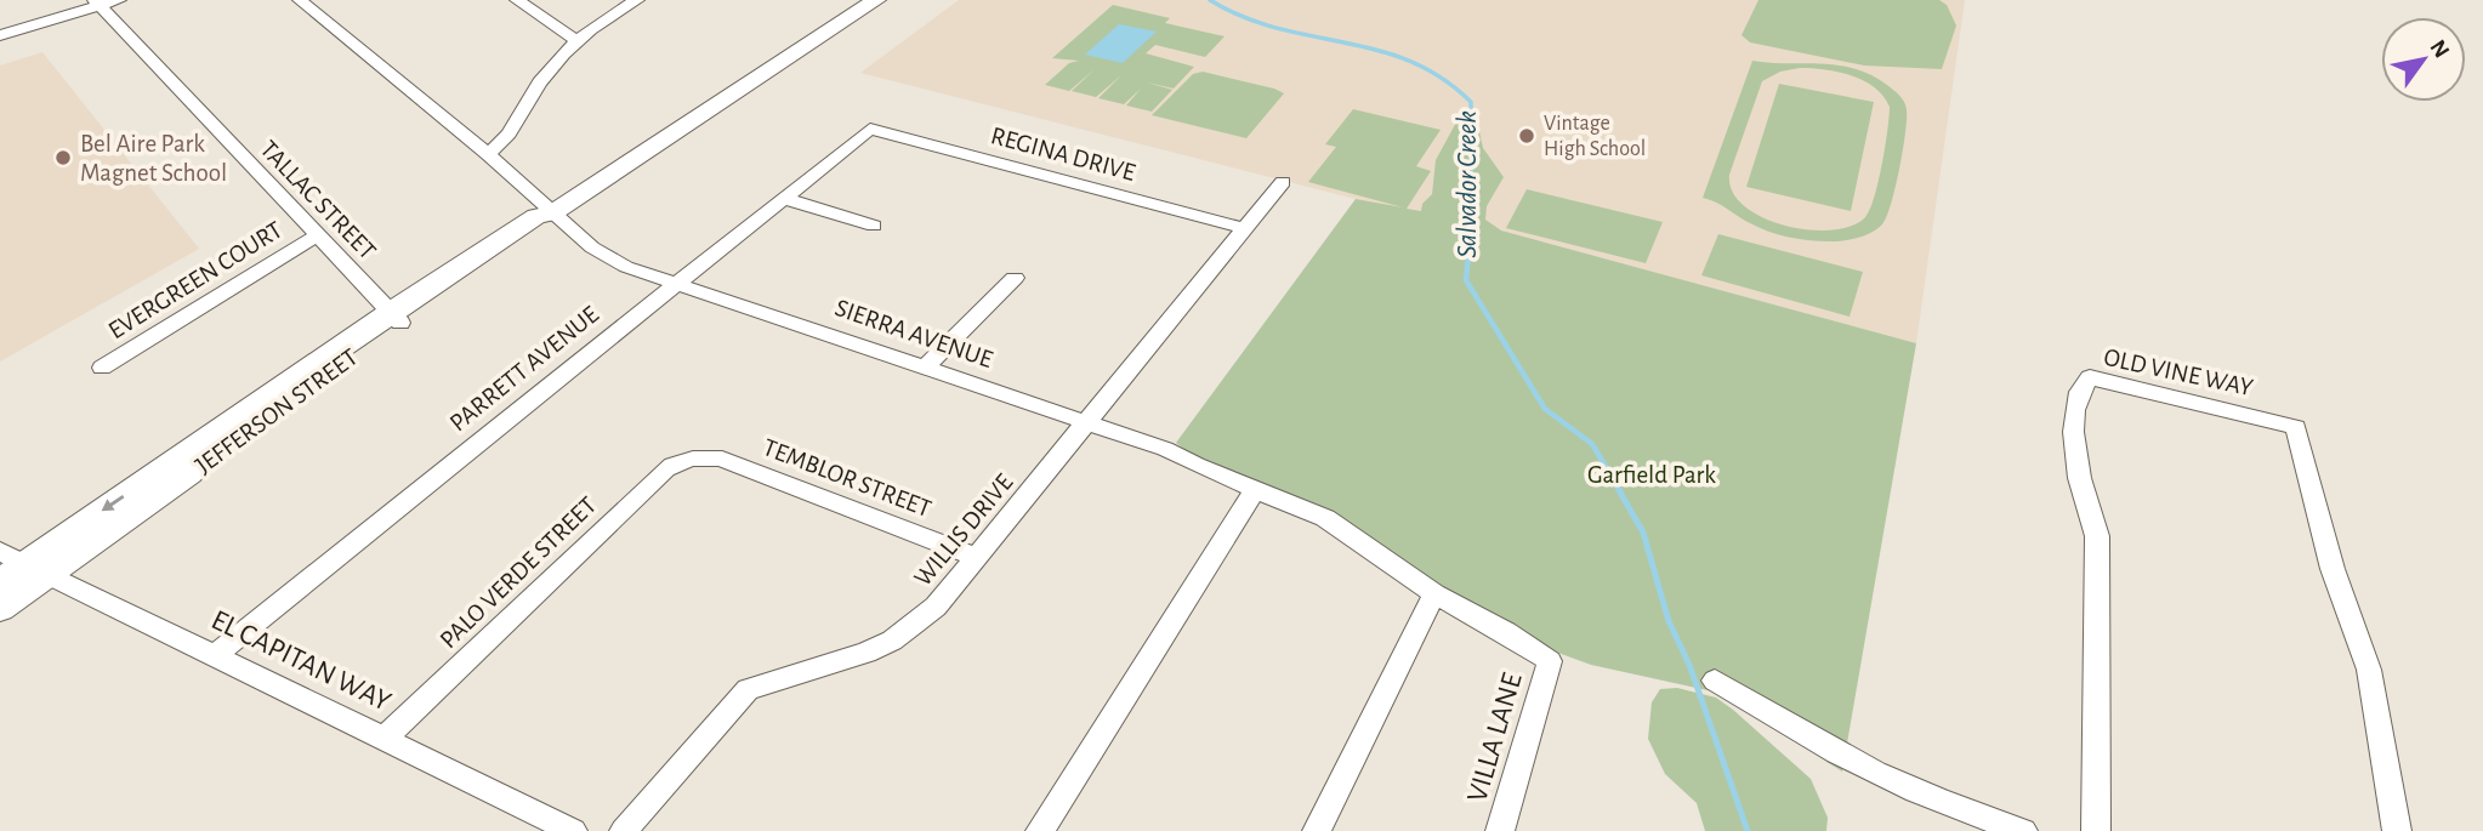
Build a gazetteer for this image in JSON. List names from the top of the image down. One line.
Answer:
{"streets":{"main road":["JEFFERSON STREET"],"street":["REGINA DRIVE","TALLAC STREET","EVERGREEN COURT","SIERRA AVENUE","PARRETT AVENUE","OLD VINE WAY","TEMBLOR STREET","WILLIS DRIVE","PALO VERDE STREET","EL CAPITAN WAY","VILLA LANE"]},"crossings":[["REGINA DRIVE","PARRETT AVENUE"],["REGINA DRIVE","WILLIS DRIVE"],["TALLAC STREET","EVERGREEN COURT"],["TALLAC STREET","JEFFERSON STREET"],["SIERRA AVENUE","PARRETT AVENUE"],["SIERRA AVENUE","JEFFERSON STREET"],["SIERRA AVENUE","WILLIS DRIVE"],["SIERRA AVENUE","VILLA LANE"],["PARRETT AVENUE","EL CAPITAN WAY"],["JEFFERSON STREET","EL CAPITAN WAY"],["TEMBLOR STREET","WILLIS DRIVE"],["TEMBLOR STREET","PALO VERDE STREET"],["PALO VERDE STREET","EL CAPITAN WAY"]],"water":["Salvador Creek"],"parks":["Garfield Park"],"places":["Vintage High School","Bel Aire Park Magnet School"],"north":"top right"}
